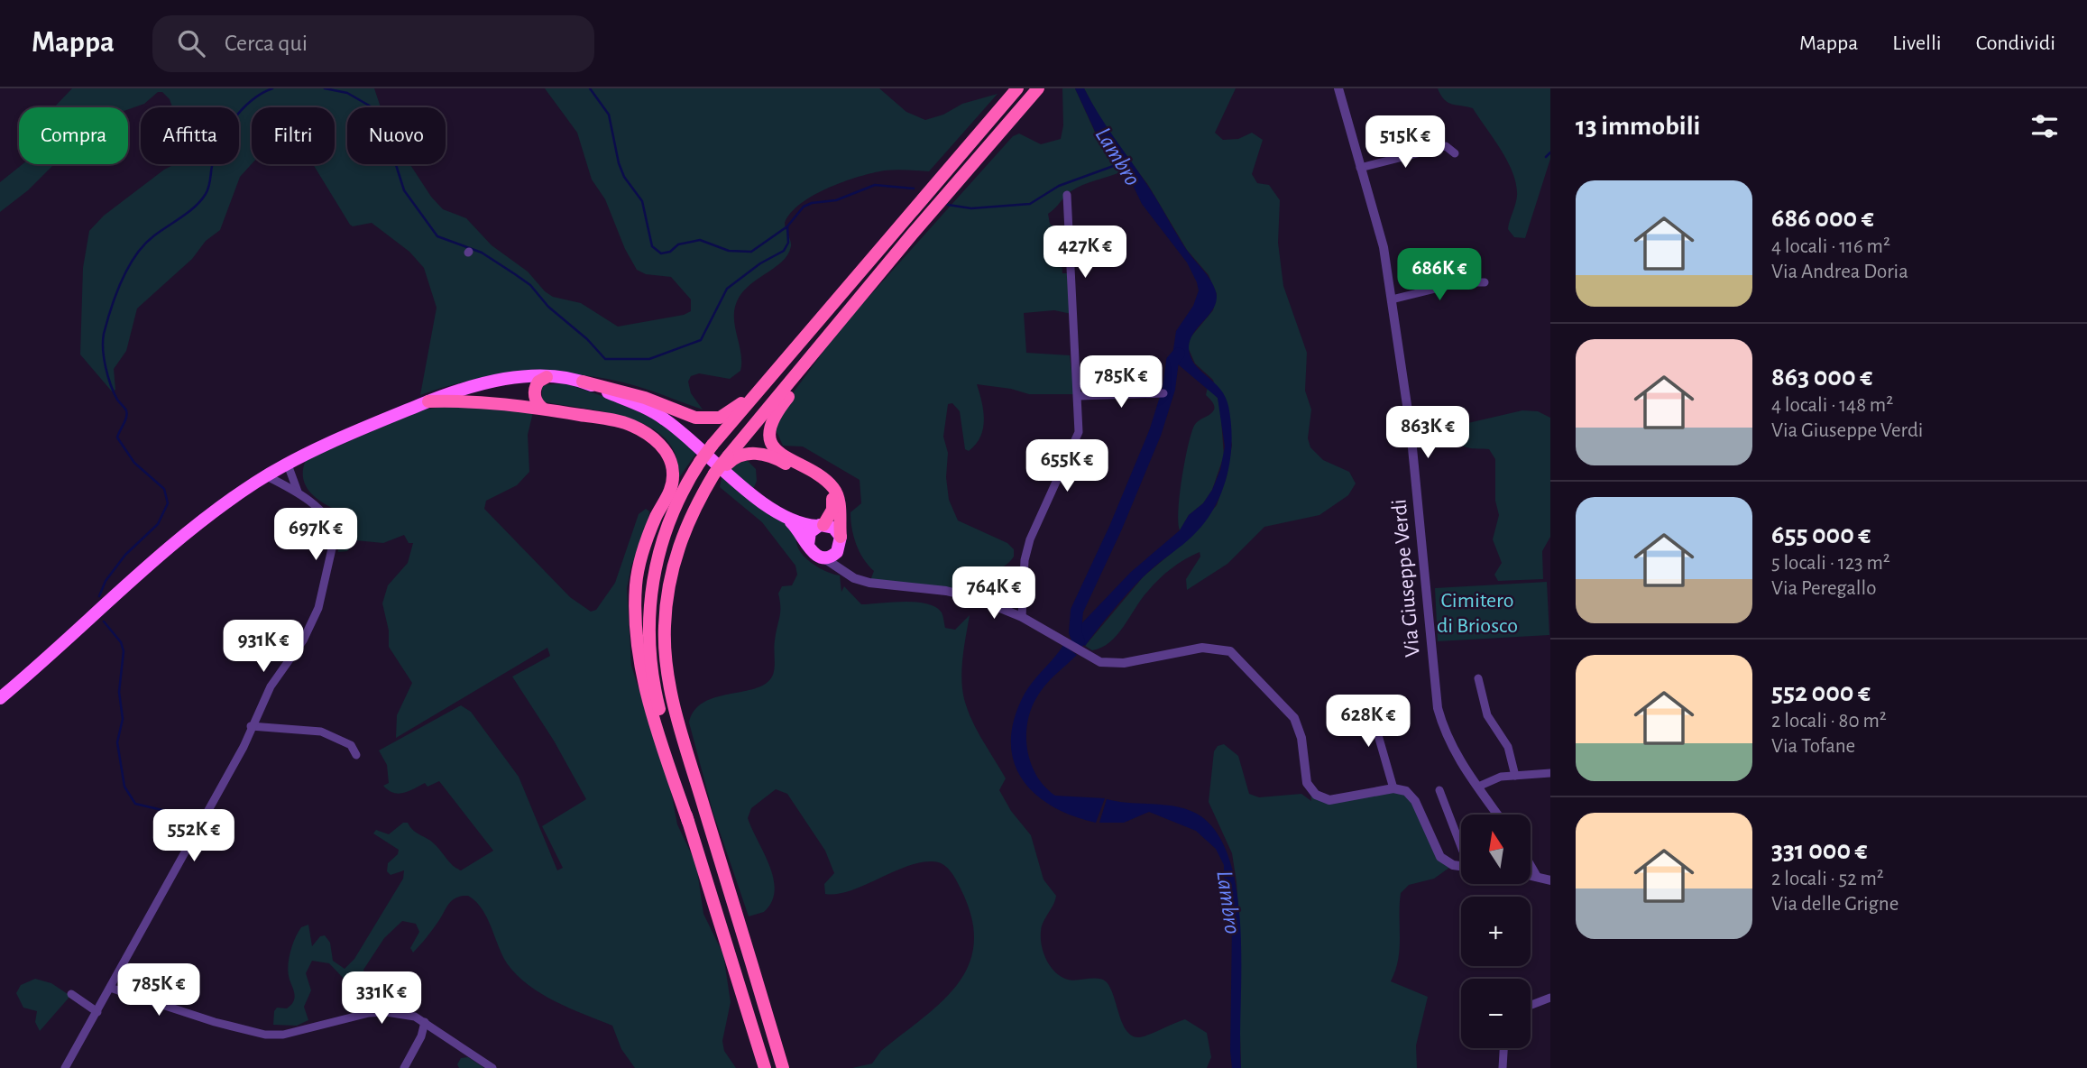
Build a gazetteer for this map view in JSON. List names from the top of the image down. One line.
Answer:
{"streets":{"street":["Via Giuseppe Verdi"]},"water":["Lambro"],"parks":["Cimitero di Briosco"],"north":"top","page":{"header":"Mappa","search":"Cerca qui","nav":["Mappa","Livelli","Condividi"],"heading":"13 immobili","chip":["Compra","Affitta","Filtri","Nuovo"],"price":["515K €","427K €","686K €","785K €","863K €","655K €","697K €","764K €","931K €","628K €","552K €","785K €","331K €"],"list":[{"name":"686 000 €","note":"4 locali · 116 m² · Via Andrea Doria"},{"name":"863 000 €","note":"4 locali · 148 m² · Via Giuseppe Verdi"},{"name":"655 000 €","note":"5 locali · 123 m² · Via Peregallo"},{"name":"552 000 €","note":"2 locali · 80 m² · Via Tofane"},{"name":"331 000 €","note":"2 locali · 52 m² · Via delle Grigne"}],"map_buttons":["+","−"]}}
